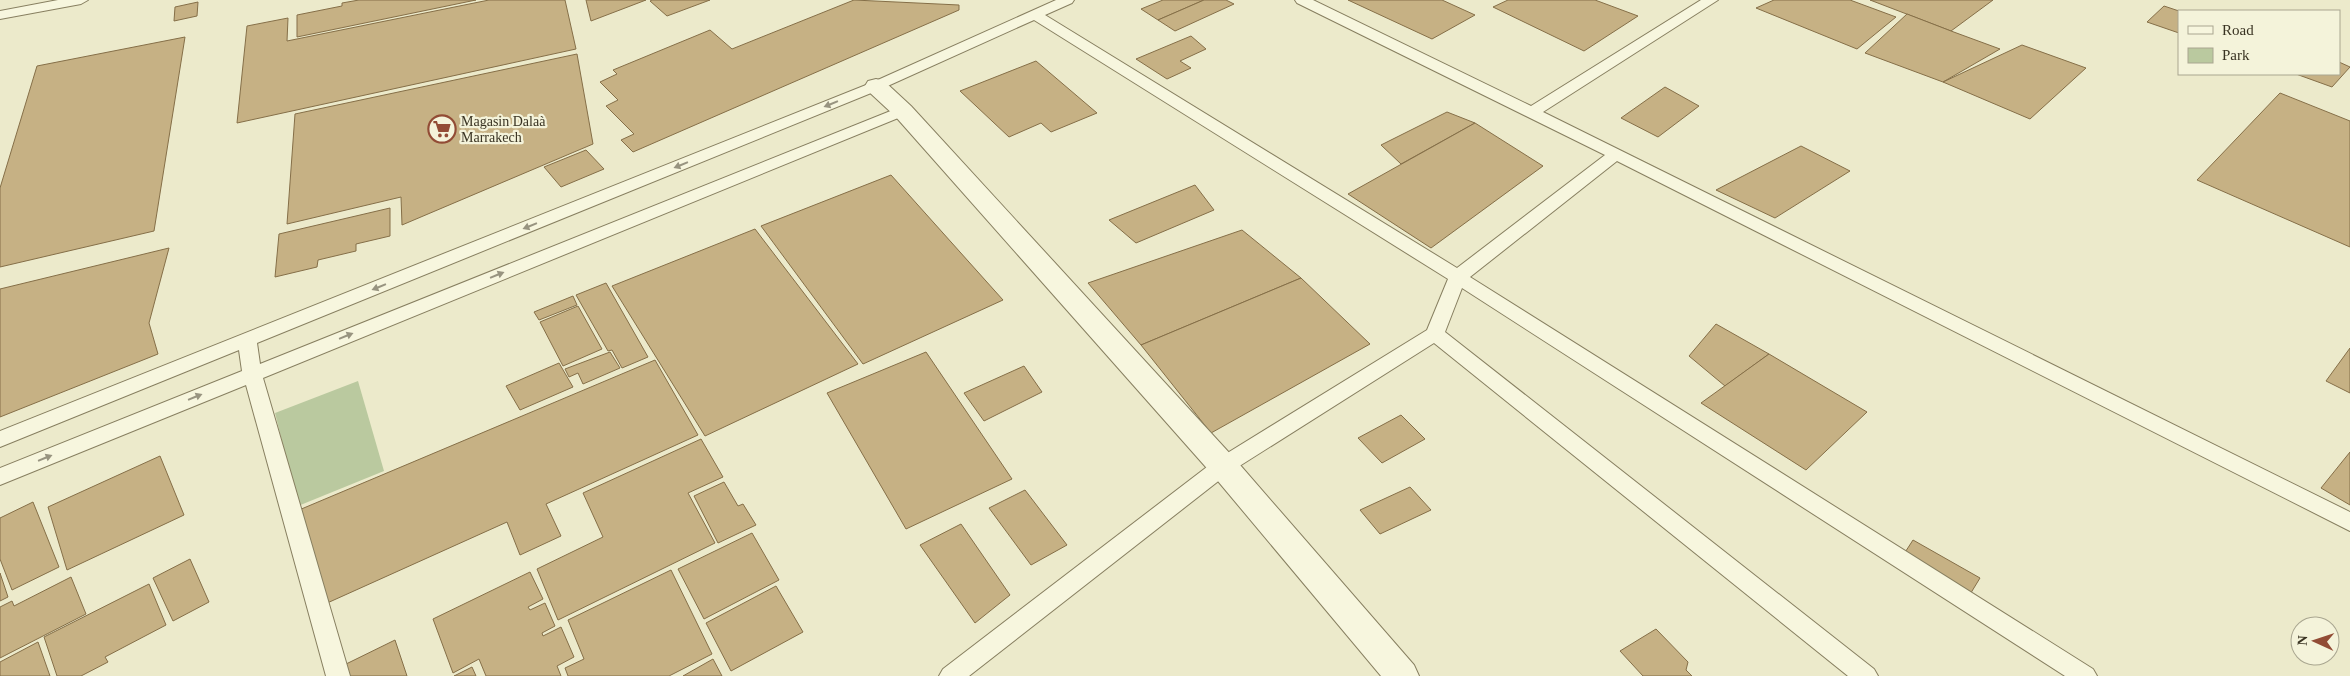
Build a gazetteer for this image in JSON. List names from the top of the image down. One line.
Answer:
{"places":{"supermarket":["Magasin Dalaà Marrakech"]},"legend":["Road","Park"],"north":"left"}
